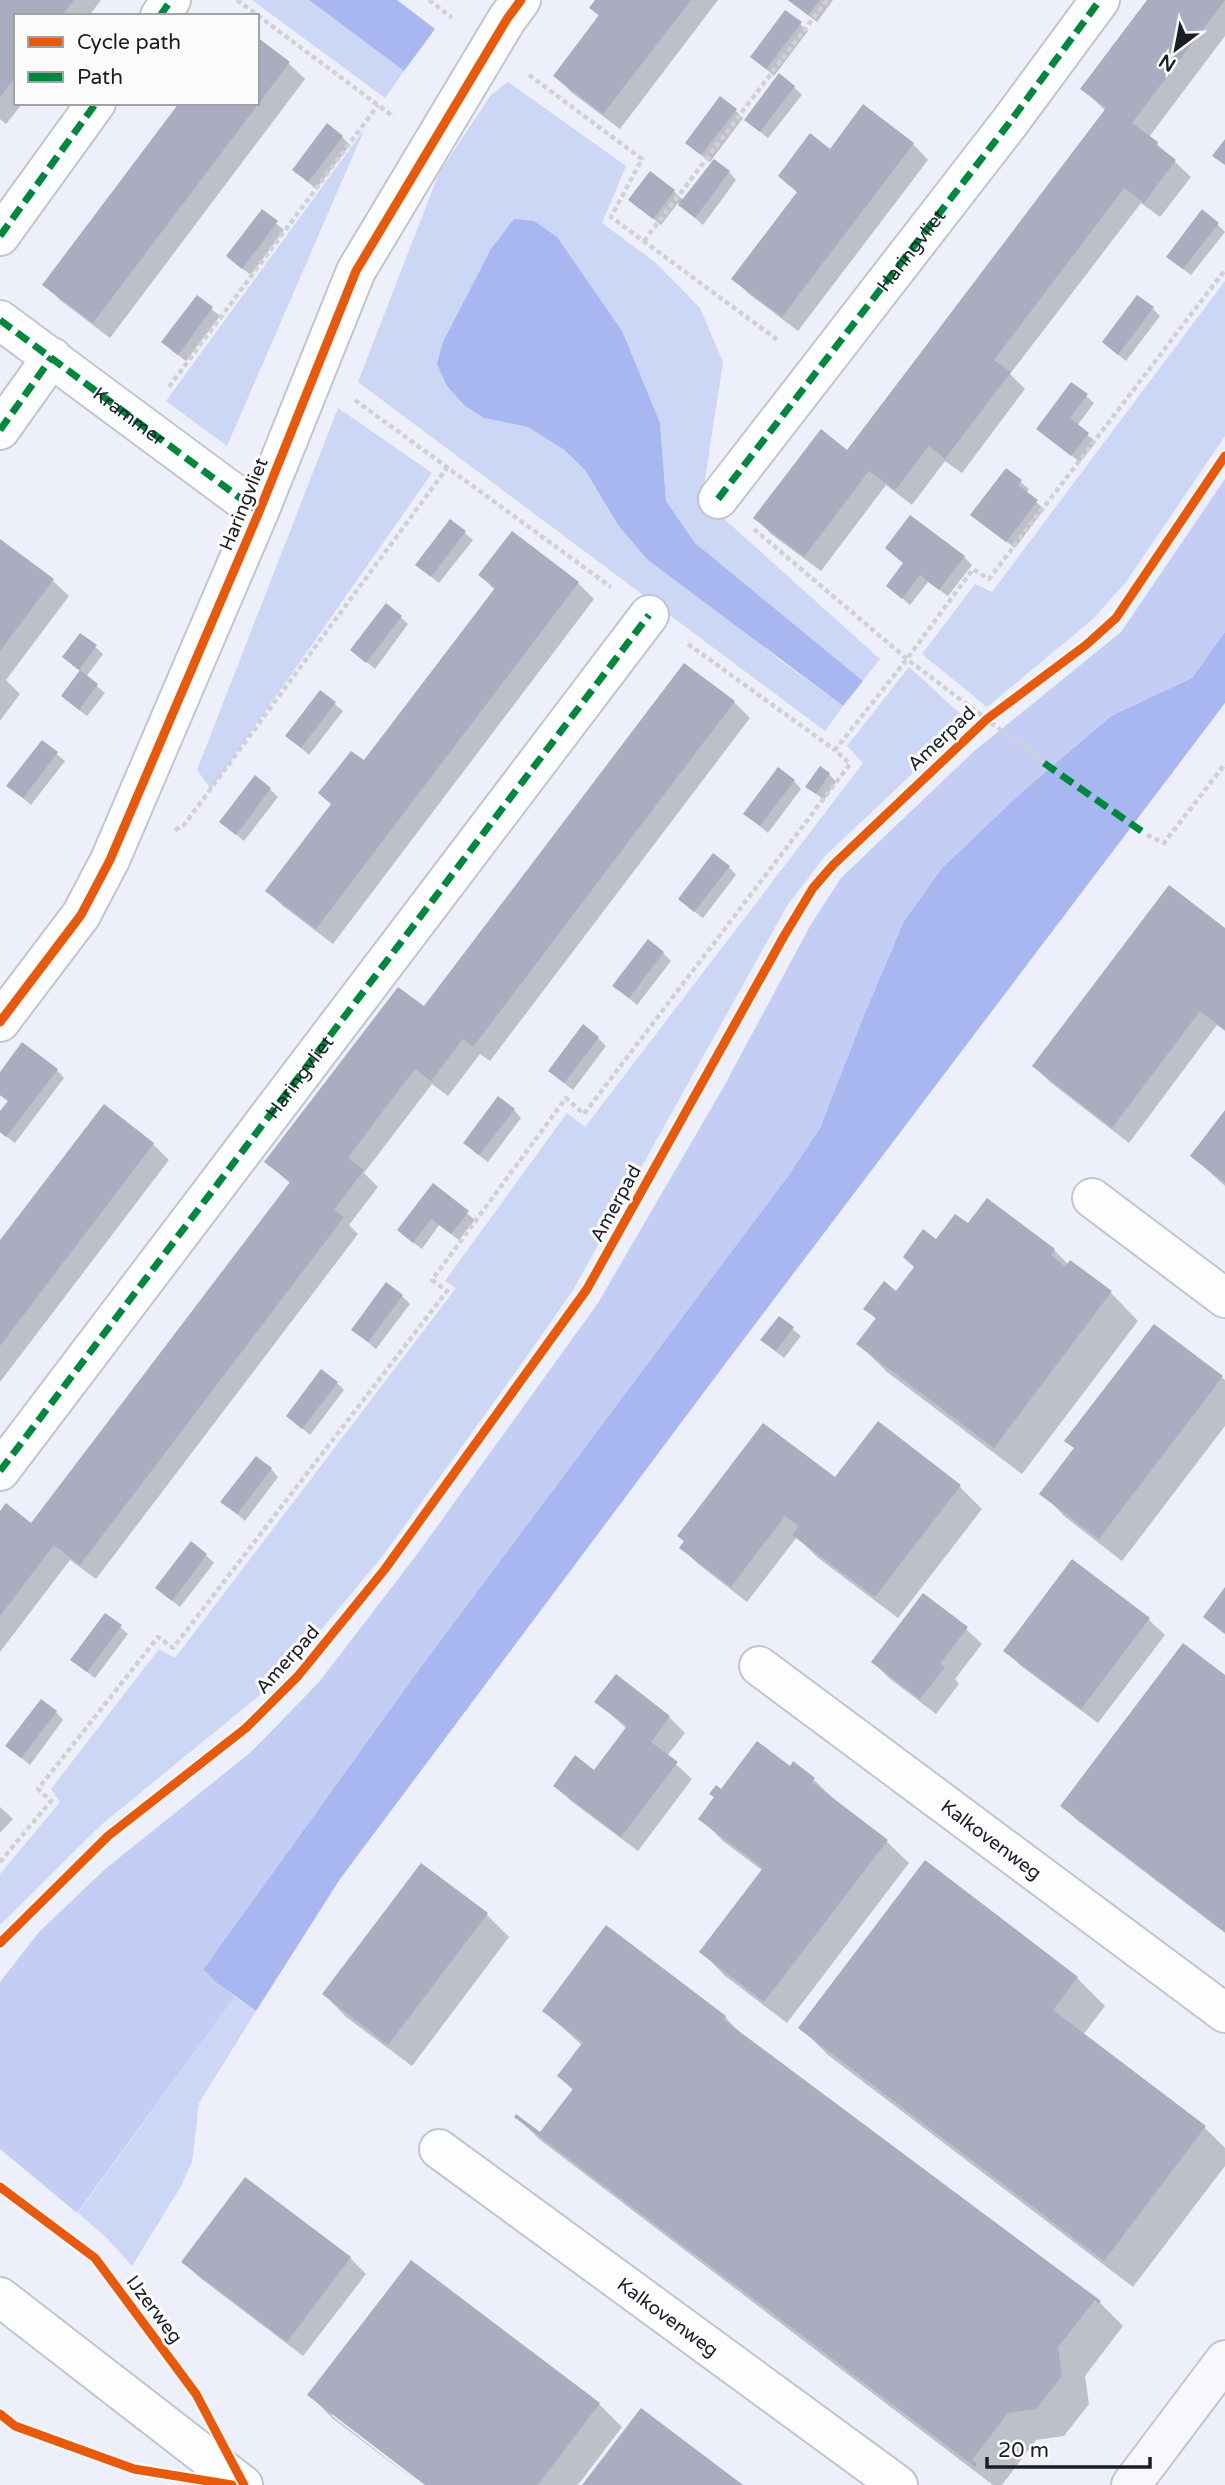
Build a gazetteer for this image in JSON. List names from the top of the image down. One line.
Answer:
{"streets":{"street":["Haringvliet","Krammer","Kalkovenweg"],"cycle path":["Amerpad","IJzerweg"]},"crossings":[["Haringvliet","Krammer"]],"legend":["Cycle path","Path"],"scale_bar":"20 m","north":"bottom left"}
